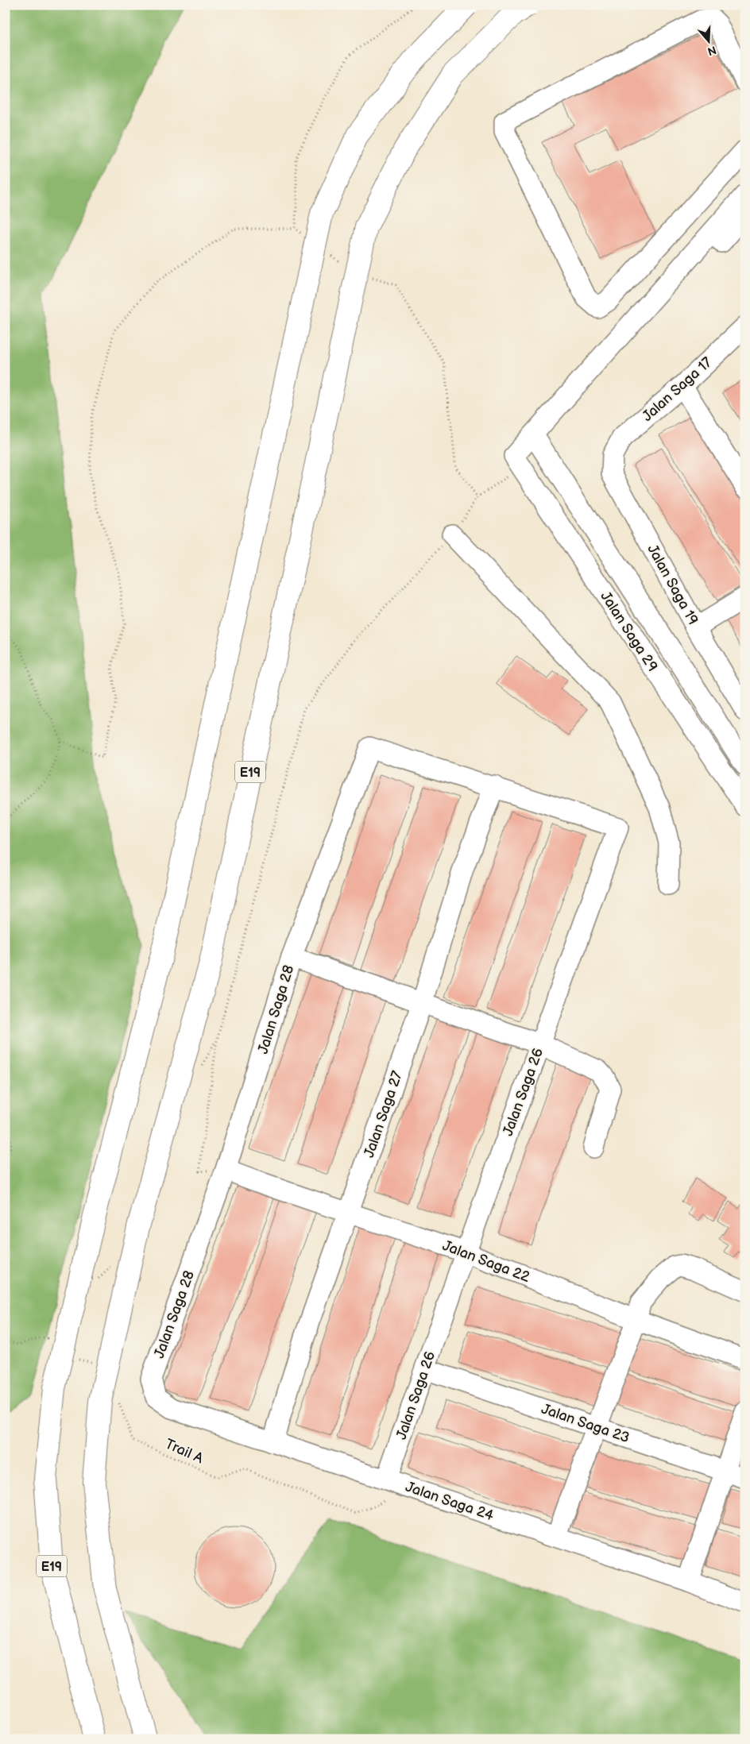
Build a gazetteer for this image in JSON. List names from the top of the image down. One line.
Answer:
{"streets":{"highway":["E19"],"street":["Jalan Saga 17","Jalan Saga 19","Jalan Saga 29","Jalan Saga 28","Jalan Saga 26","Jalan Saga 27","Jalan Saga 22","Jalan Saga 23","Jalan Saga 24"],"path":["Trail A"]},"crossings":[["Jalan Saga 17","Jalan Saga 19"],["Jalan Saga 28","Jalan Saga 26"],["Jalan Saga 28","Jalan Saga 27"],["Jalan Saga 28","Jalan Saga 22"],["Jalan Saga 28","Jalan Saga 24"],["Jalan Saga 26","Jalan Saga 27"],["Jalan Saga 26","Jalan Saga 22"],["Jalan Saga 26","Jalan Saga 23"],["Jalan Saga 26","Trail A"],["Jalan Saga 26","Jalan Saga 24"],["Jalan Saga 27","Jalan Saga 22"],["Jalan Saga 27","Jalan Saga 24"],["Trail A","Jalan Saga 24"]],"north":"bottom"}
